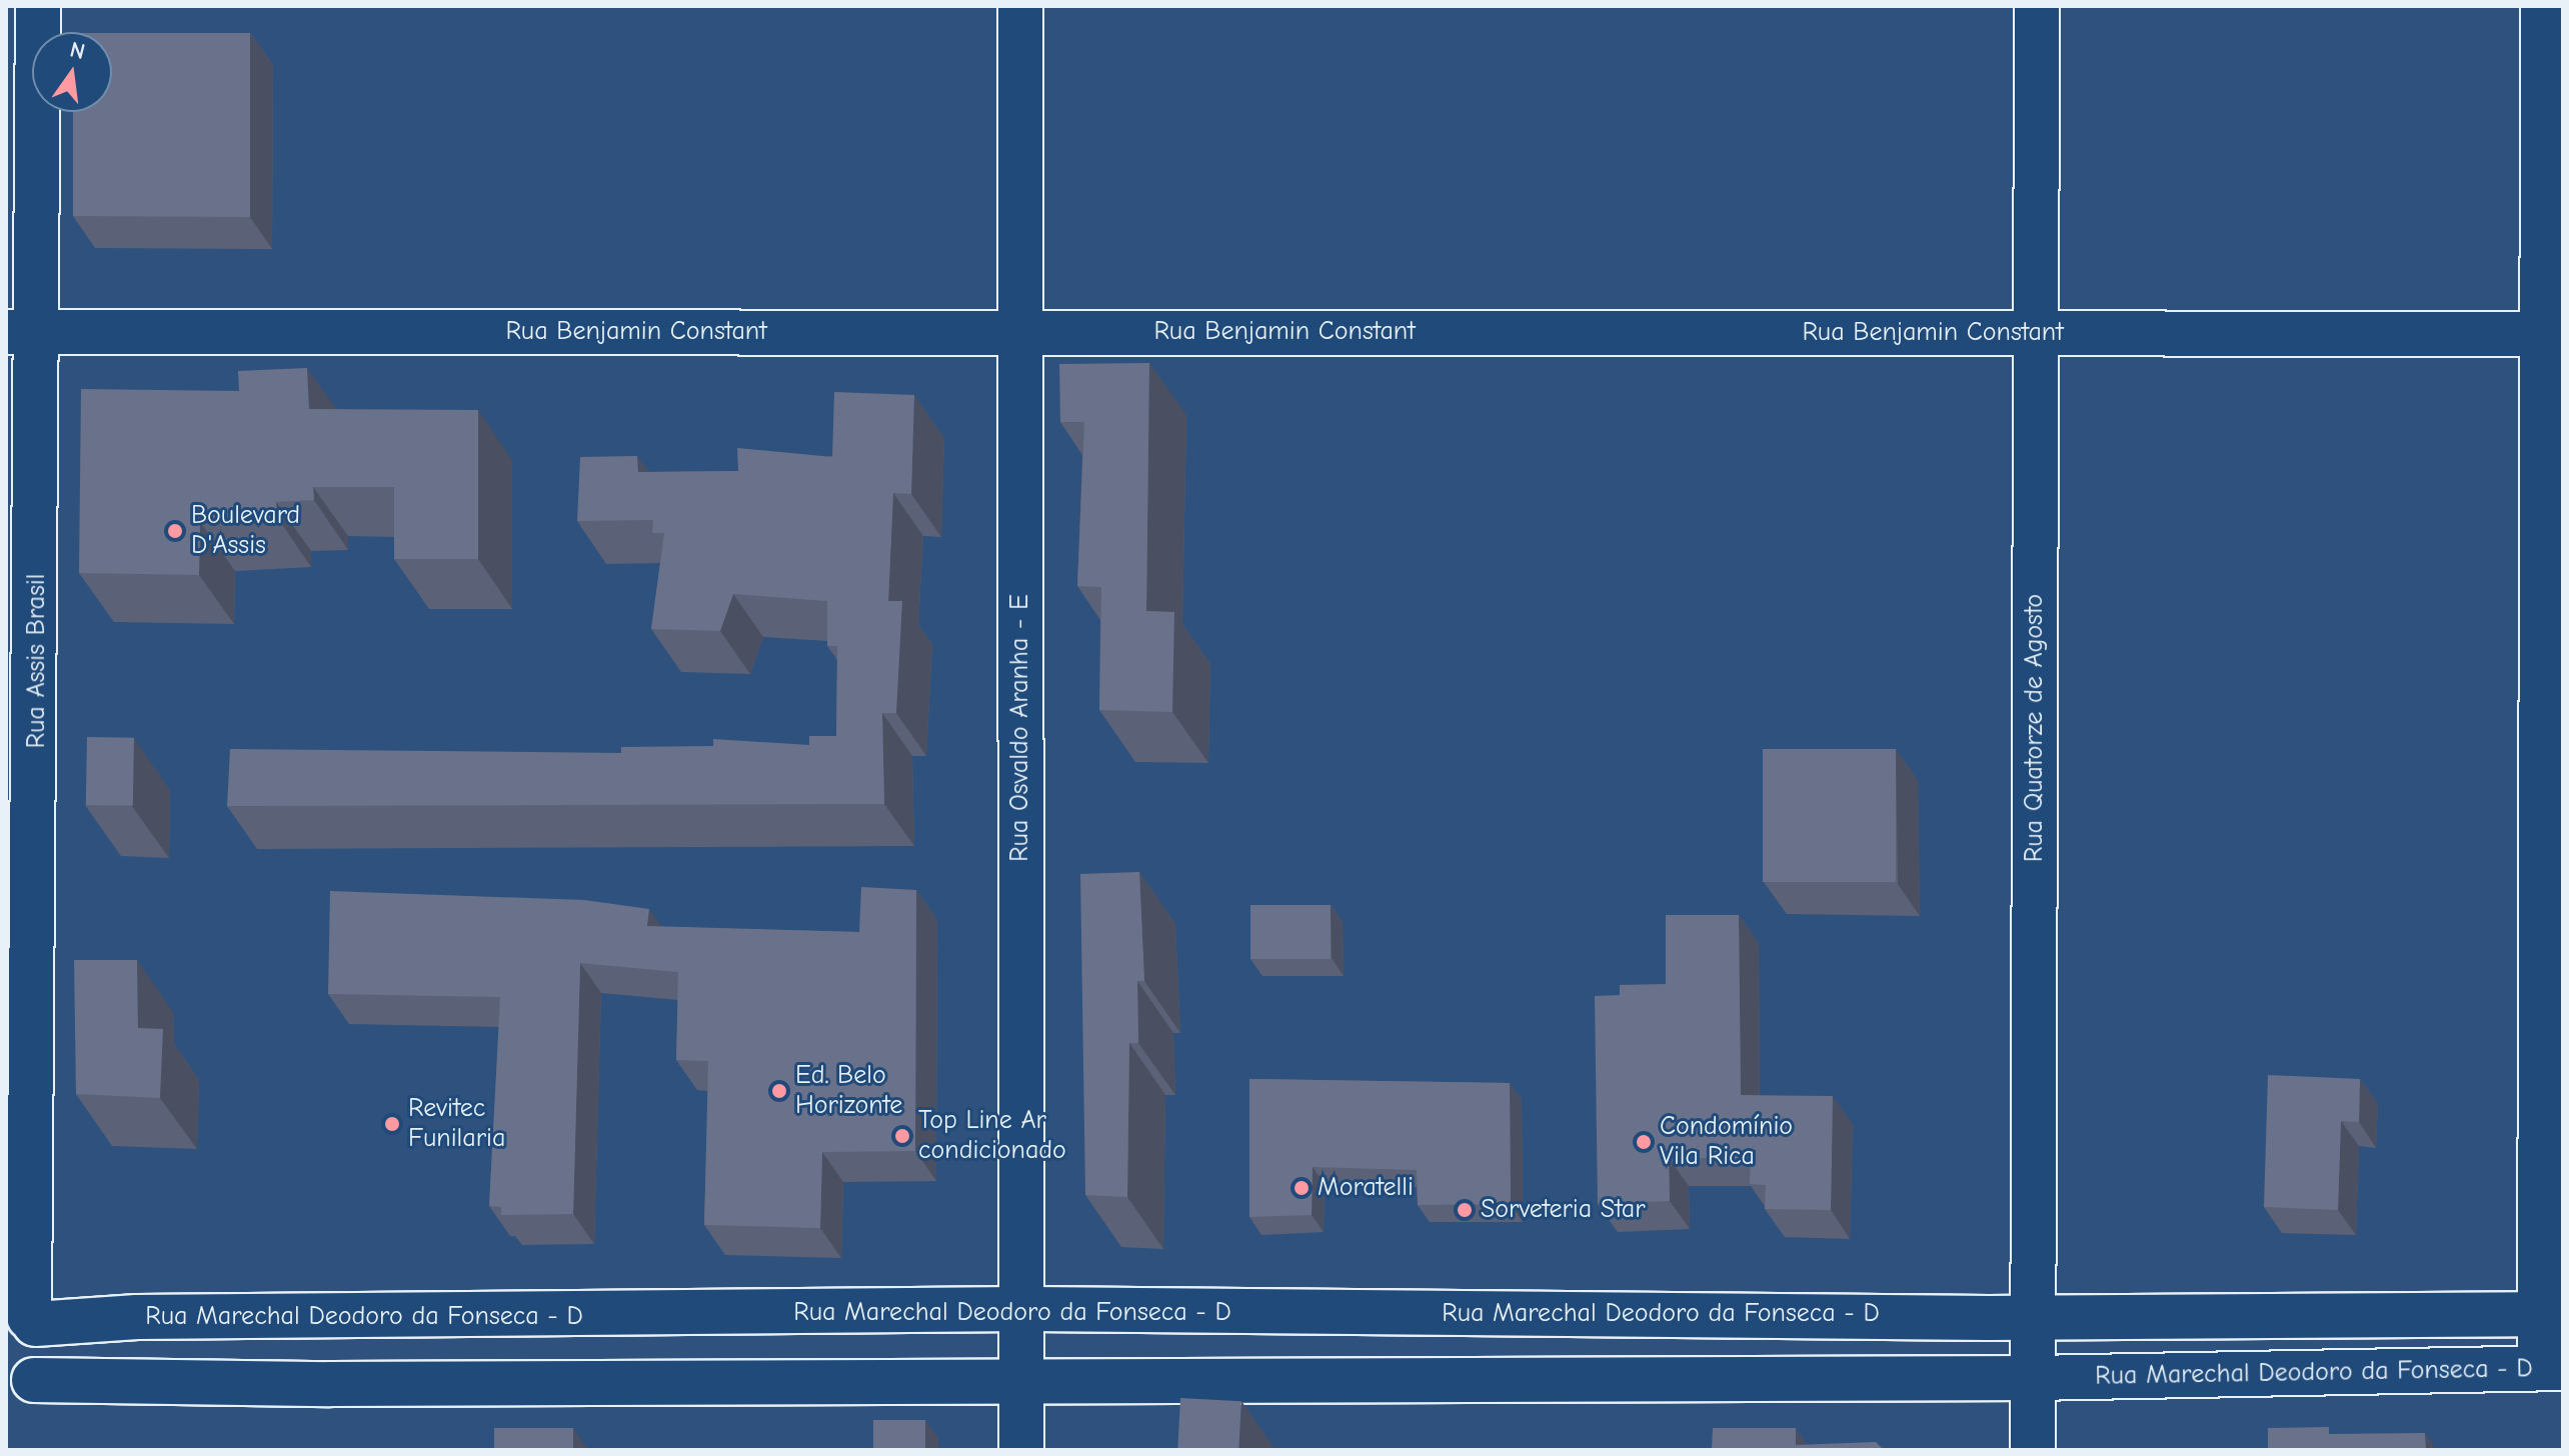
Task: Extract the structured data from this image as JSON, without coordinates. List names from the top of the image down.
{
  "streets": {
    "street": [
      "Rua Benjamin Constant",
      "Rua Assis Brasil",
      "Rua Osvaldo Aranha - E",
      "Rua Quatorze de Agosto",
      "Rua Marechal Deodoro da Fonseca - D"
    ]
  },
  "crossings": [
    ["Rua Benjamin Constant", "Rua Assis Brasil"],
    ["Rua Benjamin Constant", "Rua Osvaldo Aranha - E"],
    ["Rua Benjamin Constant", "Rua Quatorze de Agosto"],
    ["Rua Assis Brasil", "Rua Marechal Deodoro da Fonseca - D"],
    ["Rua Osvaldo Aranha - E", "Rua Marechal Deodoro da Fonseca - D"],
    ["Rua Quatorze de Agosto", "Rua Marechal Deodoro da Fonseca - D"]
  ],
  "places": [
    "Boulevard D'Assis",
    "Ed. Belo Horizonte",
    "Revitec Funilaria",
    "Top Line Ar condicionado",
    "Condomínio Vila Rica",
    "Moratelli",
    "Sorveteria Star"
  ],
  "north": "top"
}
